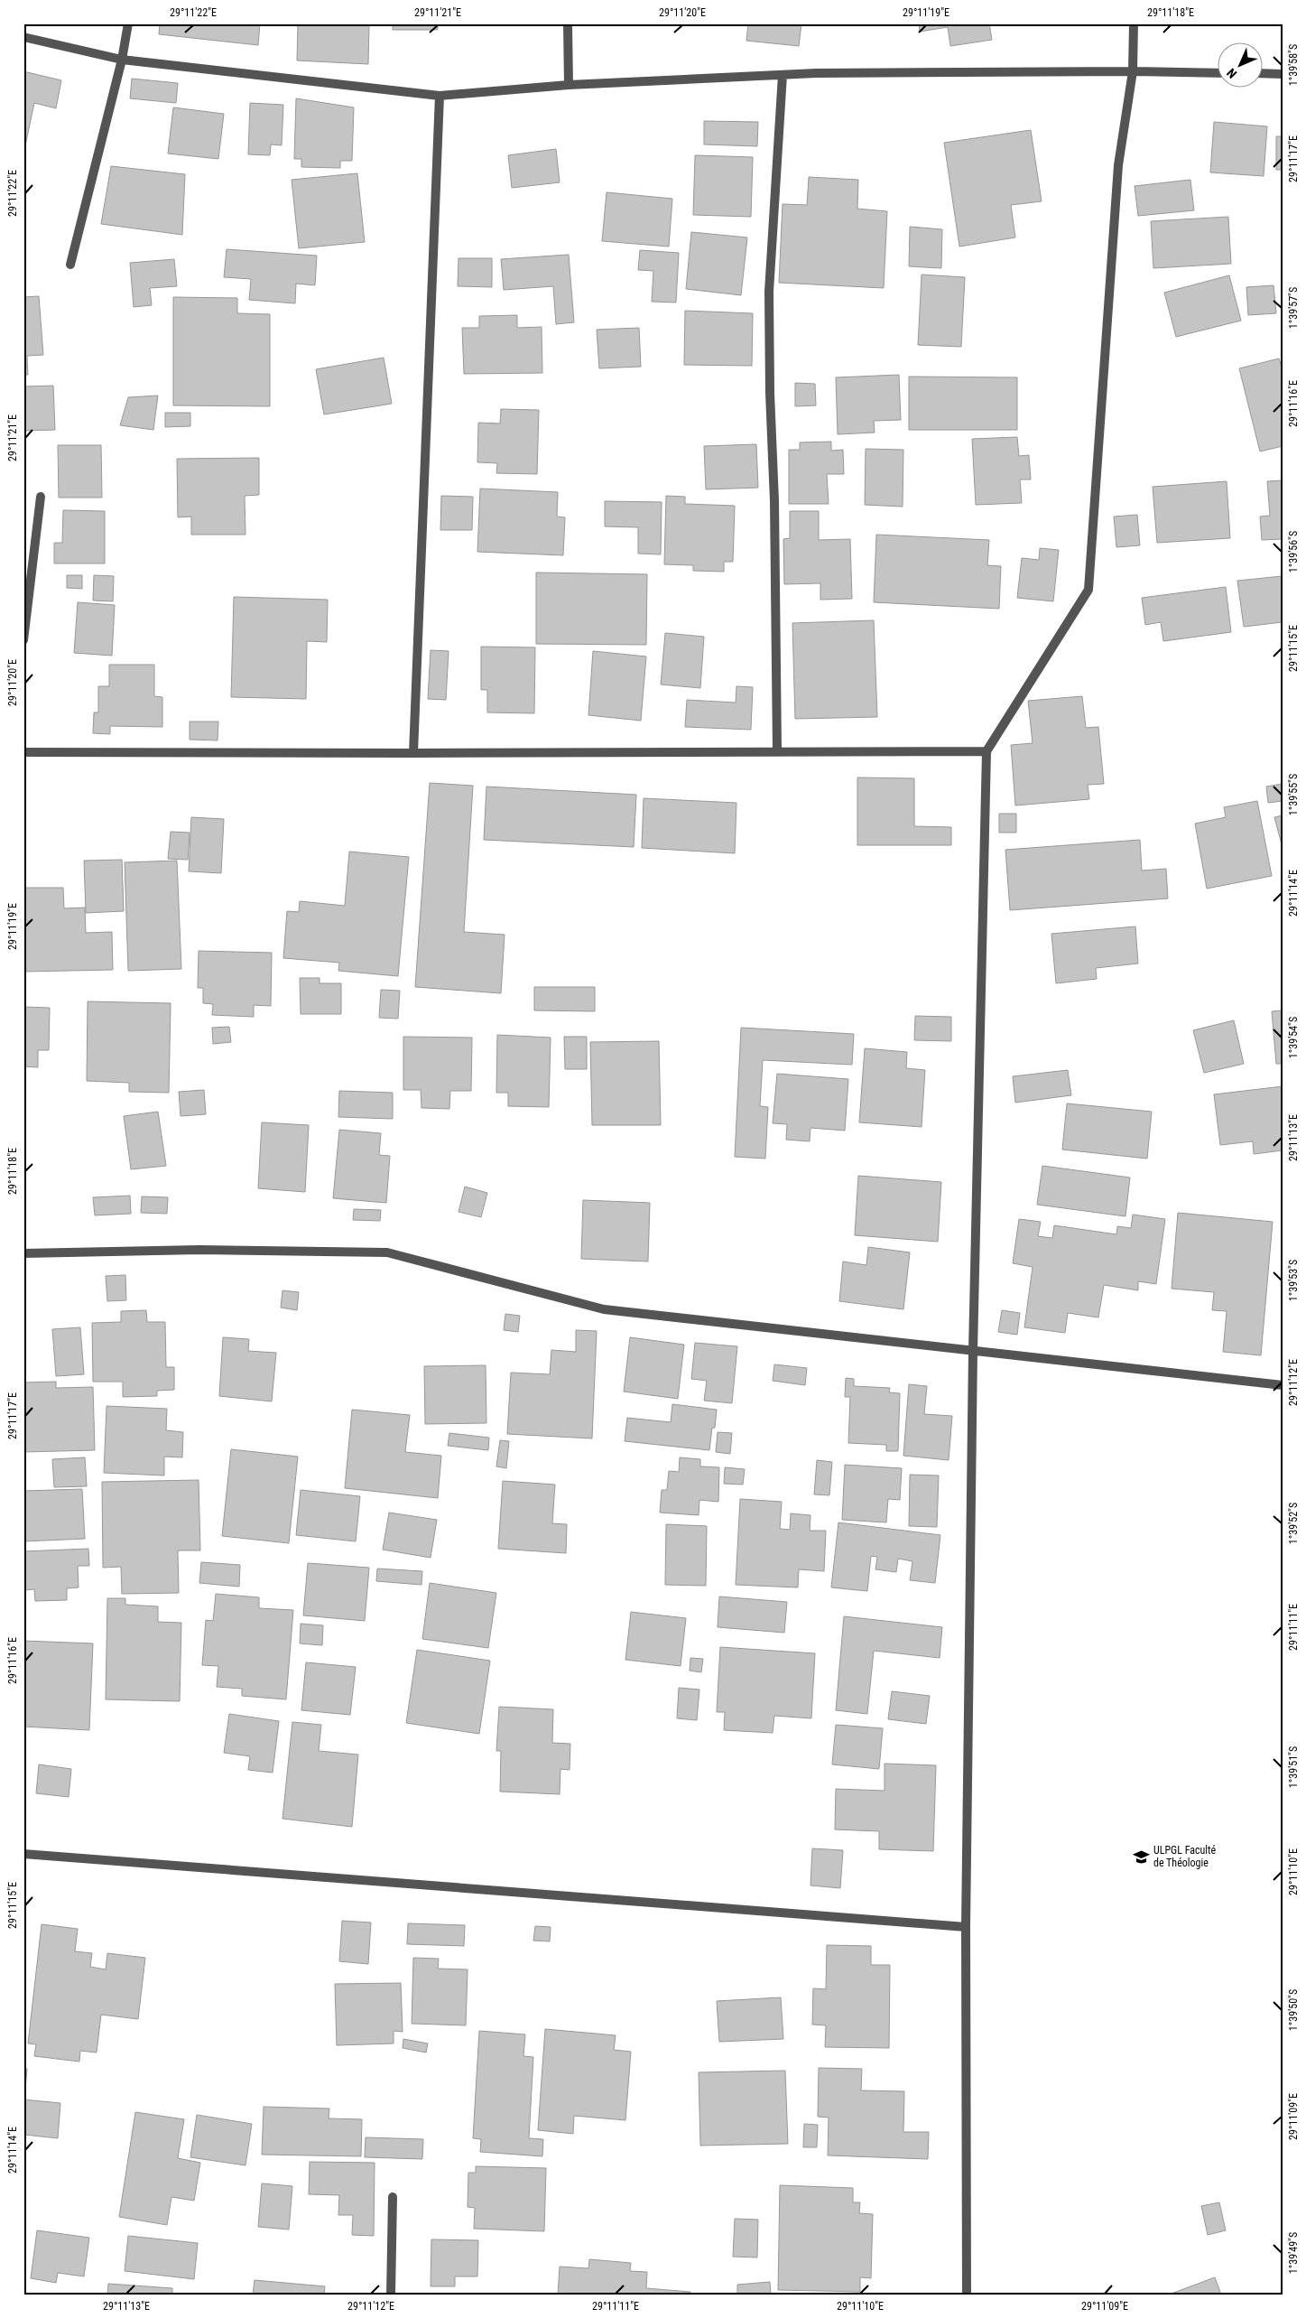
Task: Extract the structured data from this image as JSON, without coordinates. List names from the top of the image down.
{
  "places": {
    "school or university": ["ULPGL Faculté de Théologie"]
  },
  "north": "bottom left",
  "coordinates": [
    "29°11'22\"E",
    "29°11'21\"E",
    "29°11'20\"E",
    "29°11'19\"E",
    "29°11'18\"E",
    "1°39'58\"S",
    "29°11'17\"E",
    "1°39'57\"S",
    "29°11'16\"E",
    "1°39'56\"S",
    "29°11'15\"E",
    "1°39'55\"S",
    "29°11'14\"E",
    "1°39'54\"S",
    "29°11'13\"E",
    "1°39'53\"S",
    "29°11'12\"E",
    "1°39'52\"S",
    "29°11'11\"E",
    "1°39'51\"S",
    "29°11'10\"E",
    "1°39'50\"S",
    "29°11'09\"E",
    "1°39'49\"S"
  ]
}
